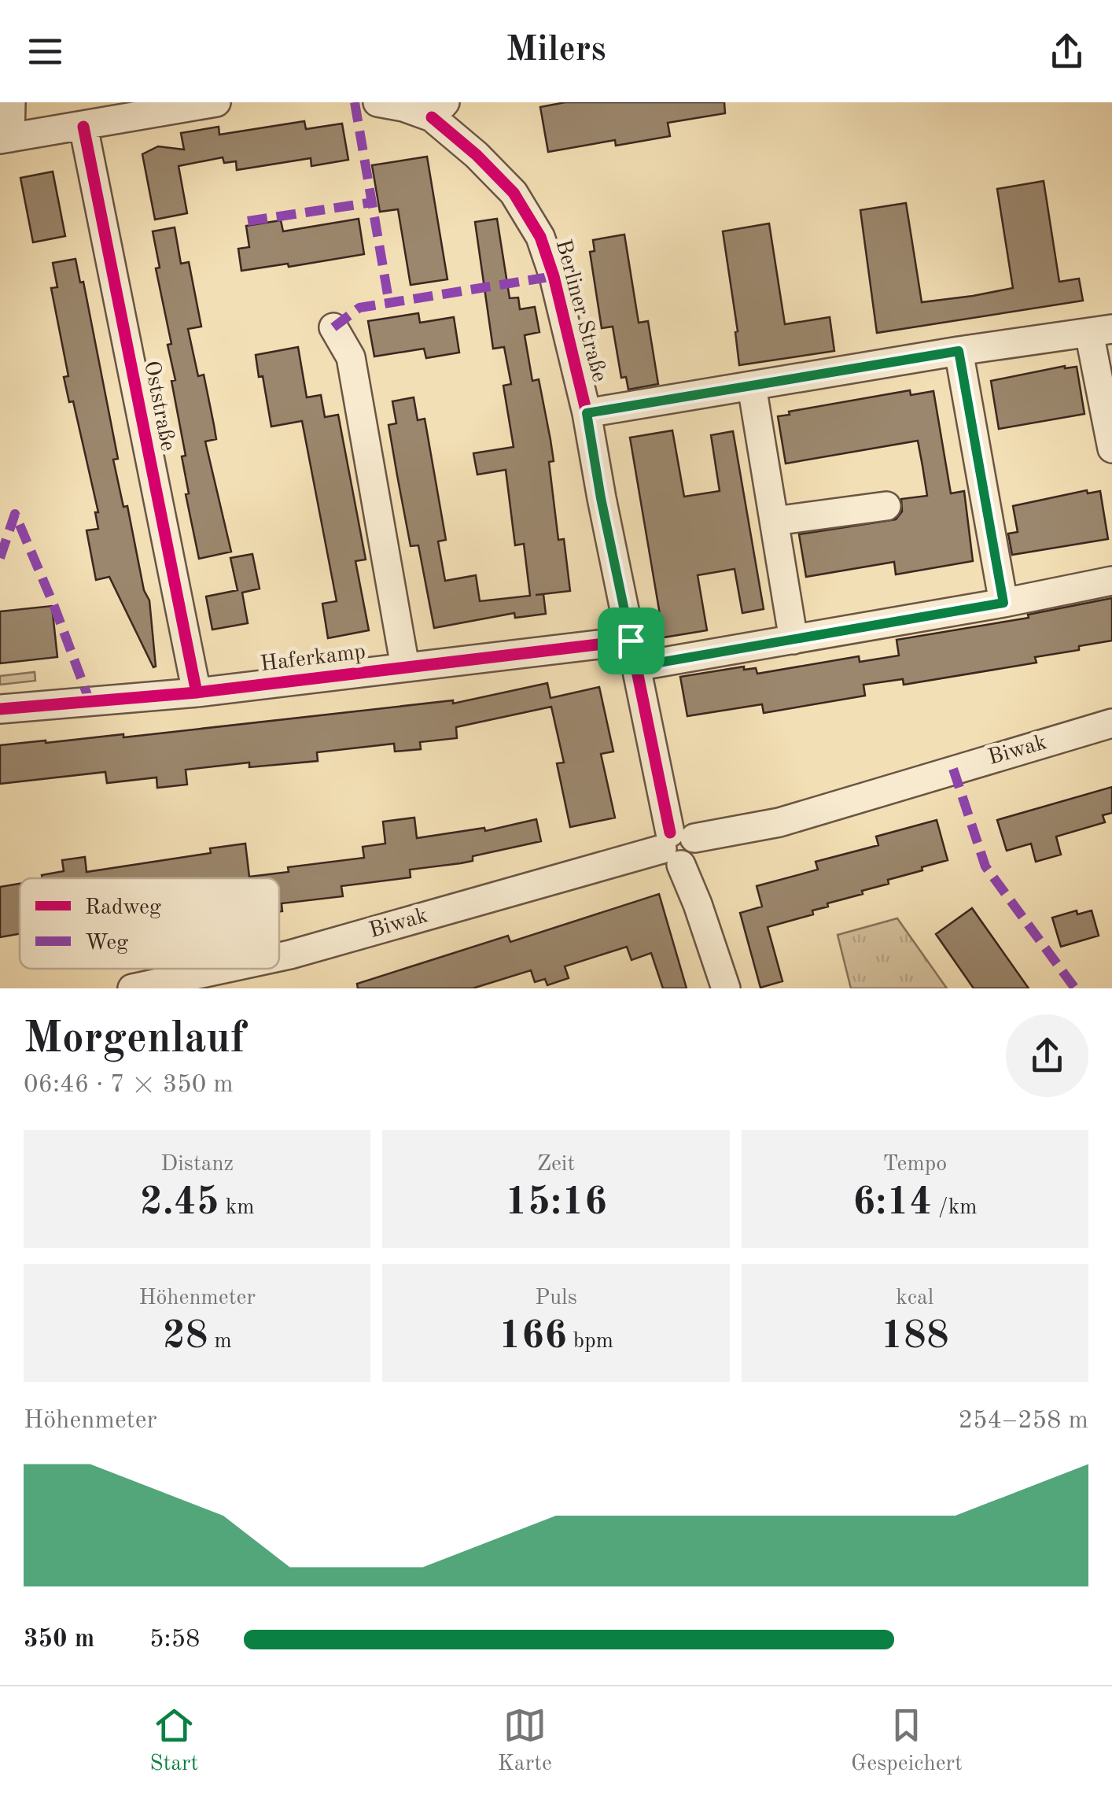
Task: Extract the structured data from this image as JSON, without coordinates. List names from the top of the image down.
{
  "streets": {
    "street": [
      "Berliner Straße",
      "Oststraße",
      "Haferkamp",
      "Biwak"
    ]
  },
  "crossings": [
    ["Berliner Straße", "Haferkamp"],
    ["Berliner Straße", "Biwak"],
    ["Oststraße", "Haferkamp"]
  ],
  "legend": ["Radweg", "Weg"],
  "page": {
    "header": "Milers",
    "heading": ["Morgenlauf", "06:46 · 7 × 350 m"],
    "stats": [
      ["Distanz", "2.45 km"],
      ["Zeit", "15:16"],
      ["Tempo", "6:14 /km"],
      ["Höhenmeter", "28 m"],
      ["Puls", "166 bpm"],
      ["kcal", "188"]
    ],
    "chart": ["Höhenmeter", "254–258 m"],
    "list": [
      {
        "name": "350 m",
        "note": "5:58"
      }
    ],
    "tabs": ["Start", "Karte", "Gespeichert"]
  }
}
